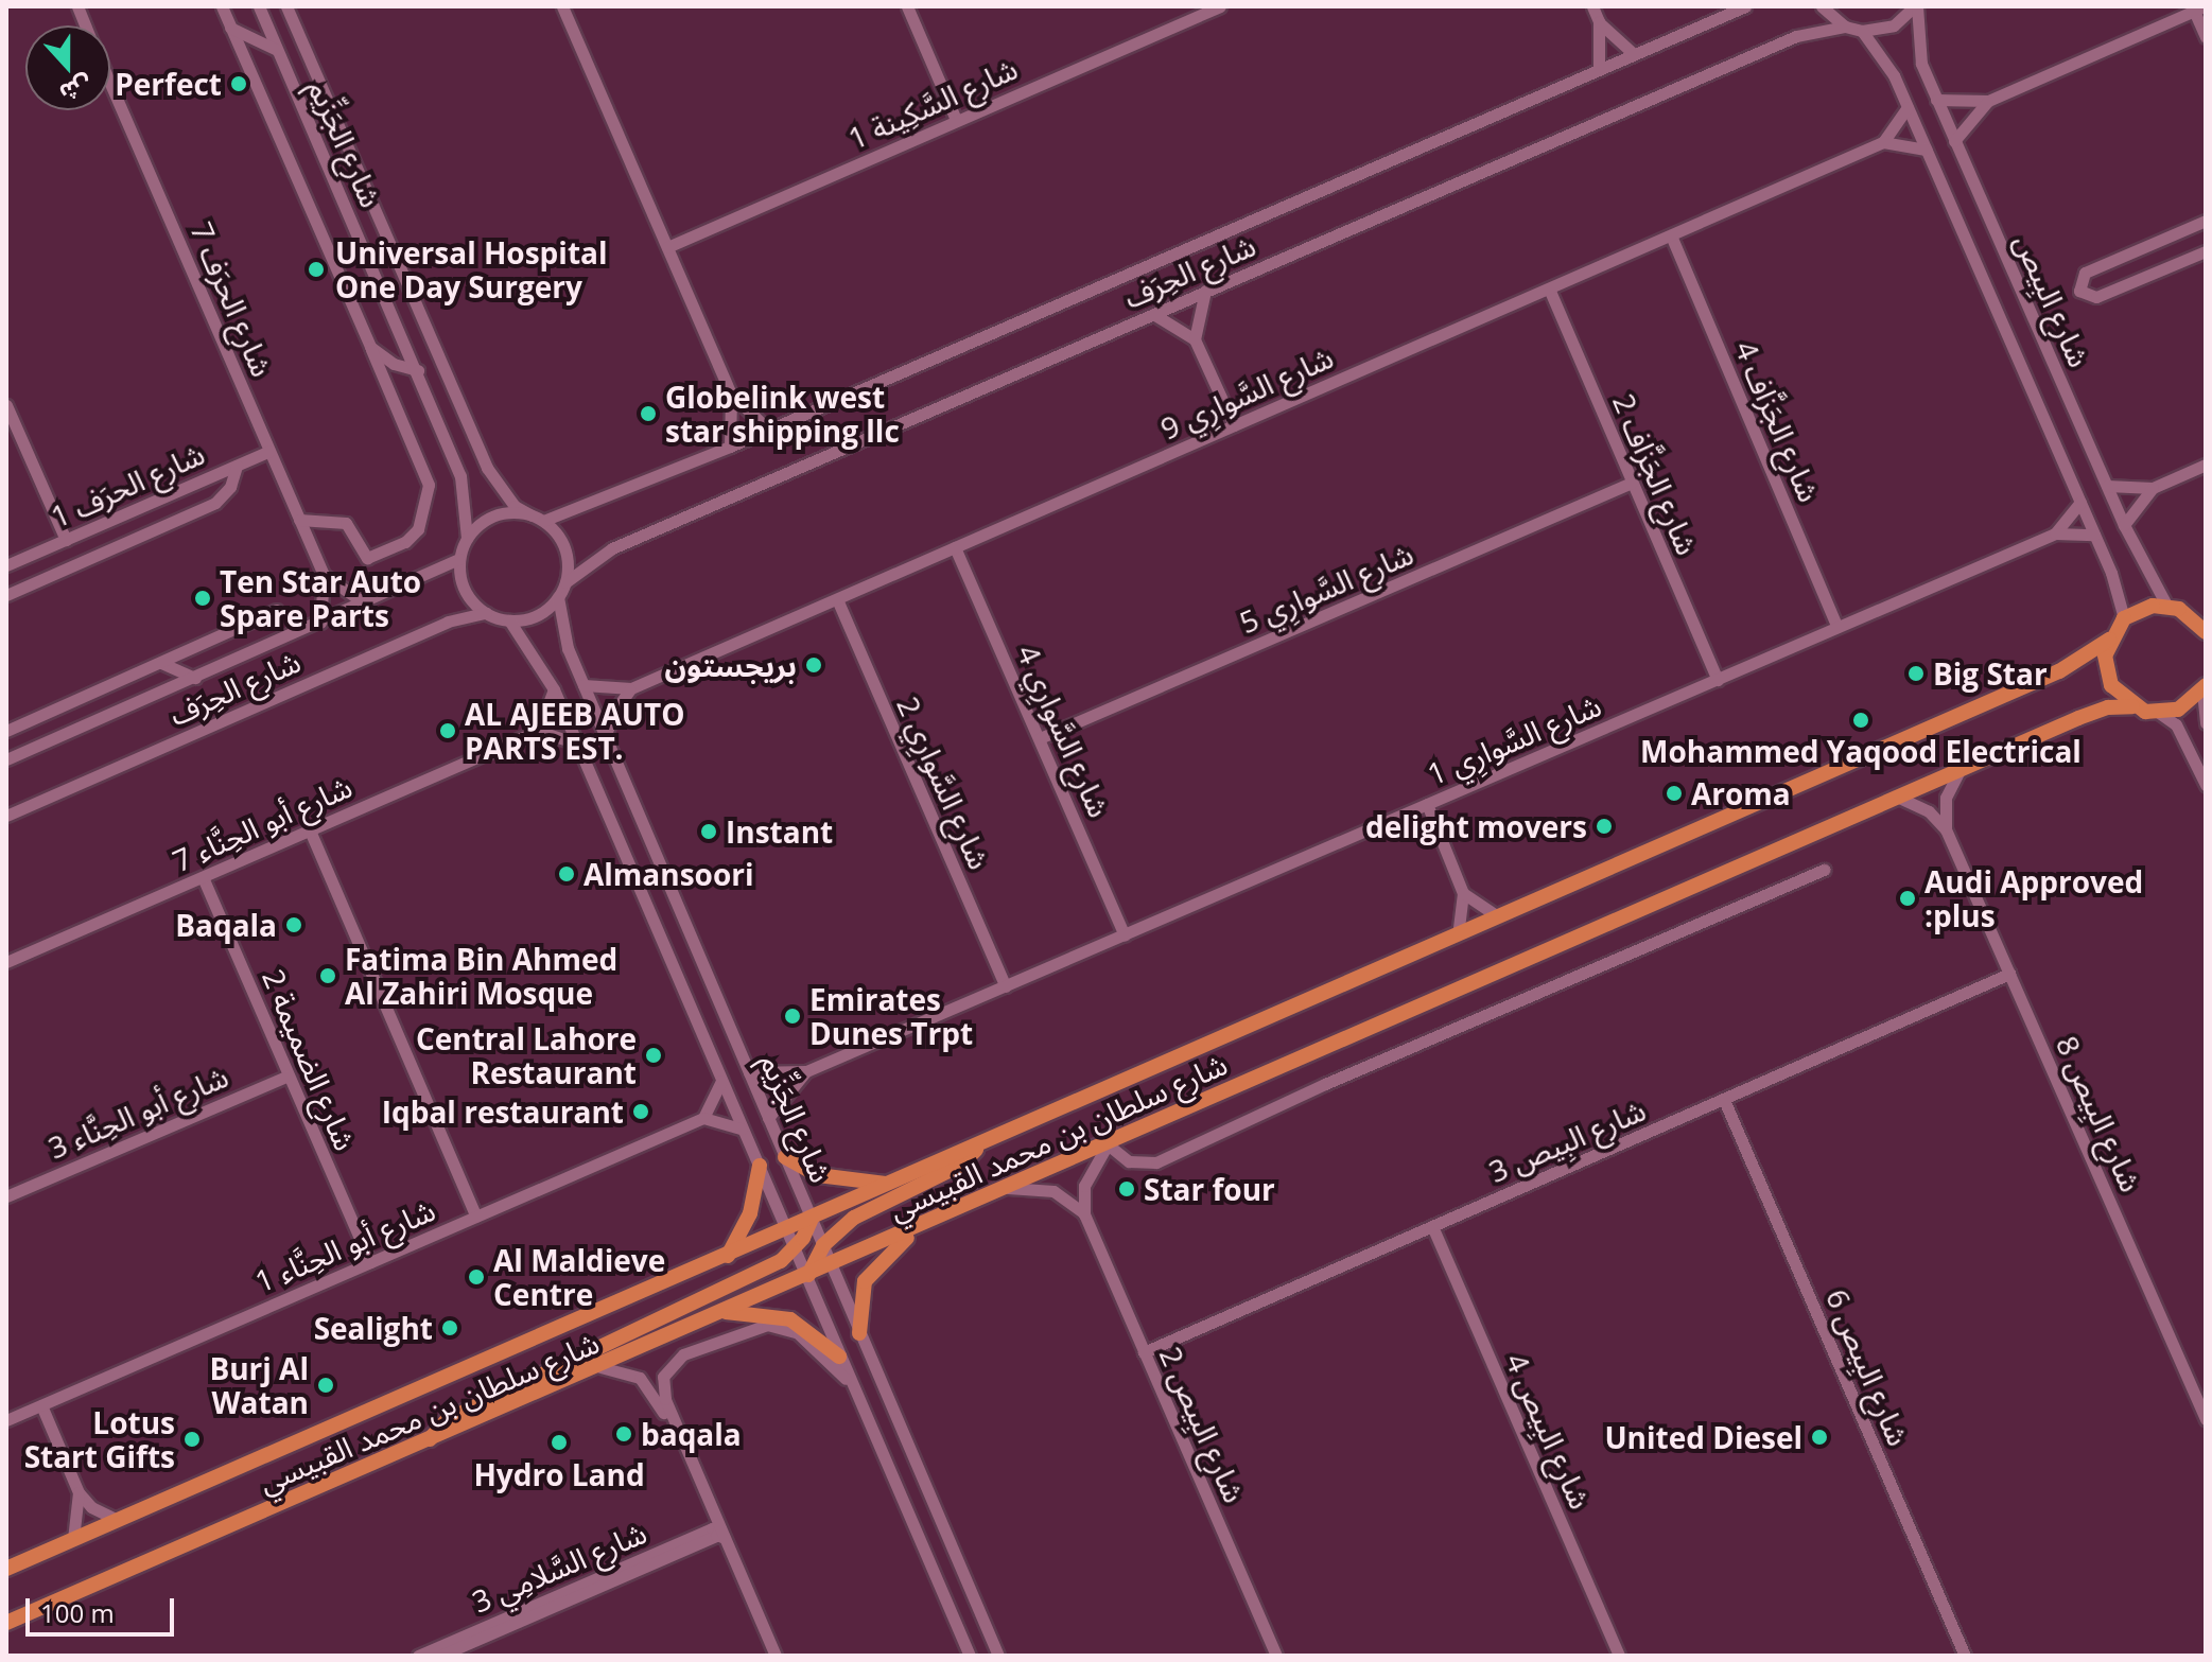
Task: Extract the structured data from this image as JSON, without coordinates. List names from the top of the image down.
{
  "streets": {
    "main road": ["شارع سلطان بن محمد القبيسي"],
    "street": [
      "شارع السَّكِينة 1",
      "شارع الجَزِّيم",
      "شارع الحِرَف",
      "شارع الحرَف 7",
      "شارع البِيص",
      "شارع السَّوارِي 9",
      "شارع الجَزَّاف 4",
      "شارع الجَزَّاف 2",
      "شارع الحرَف 1",
      "شارع السَّوارِي 5",
      "شارع السَّوارِي 4",
      "شارع السَّوارِي 1",
      "شارع السَّوارِي 2",
      "شارع أبو الحِنَّاء 7",
      "شارع الضميمة 2",
      "شارع أبو الحِنَّاء 3",
      "شارع البِيص 8",
      "شارع البِيص 3",
      "شارع أبو الحِنَّاء 1",
      "شارع البِيص 6",
      "شارع البِيص 2",
      "شارع البِيص 4",
      "شارع السَّلامِي 3"
    ]
  },
  "crossings": [
    ["شارع الجَزِّيم", "شارع الحِرَف"],
    ["شارع الجَزِّيم", "شارع السَّوارِي 9"],
    ["شارع الجَزِّيم", "شارع السَّوارِي 1"],
    ["شارع الجَزِّيم", "شارع سلطان بن محمد القبيسي"],
    ["شارع الحِرَف", "شارع الحرَف 7"],
    ["شارع الحرَف 7", "شارع الحرَف 1"],
    ["شارع البِيص", "شارع السَّوارِي 1"],
    ["شارع السَّوارِي 9", "شارع الجَزَّاف 4"],
    ["شارع السَّوارِي 9", "شارع الجَزَّاف 2"],
    ["شارع السَّوارِي 9", "شارع السَّوارِي 4"],
    ["شارع السَّوارِي 9", "شارع السَّوارِي 2"],
    ["شارع الجَزَّاف 4", "شارع السَّوارِي 1"],
    ["شارع الجَزَّاف 2", "شارع السَّوارِي 5"],
    ["شارع الجَزَّاف 2", "شارع السَّوارِي 1"],
    ["شارع السَّوارِي 5", "شارع السَّوارِي 4"],
    ["شارع السَّوارِي 4", "شارع السَّوارِي 1"],
    ["شارع السَّوارِي 1", "شارع السَّوارِي 2"],
    ["شارع أبو الحِنَّاء 7", "شارع الضميمة 2"],
    ["شارع الضميمة 2", "شارع أبو الحِنَّاء 3"],
    ["شارع الضميمة 2", "شارع أبو الحِنَّاء 1"],
    ["شارع البِيص 8", "شارع سلطان بن محمد القبيسي"],
    ["شارع البِيص 8", "شارع البِيص 3"],
    ["شارع البِيص 3", "شارع البِيص 6"],
    ["شارع البِيص 3", "شارع البِيص 2"],
    ["شارع البِيص 3", "شارع البِيص 4"]
  ],
  "places": [
    "Perfect",
    "Universal Hospital One Day Surgery",
    "Globelink west star shipping llc",
    "Ten Star Auto Spare Parts",
    "بريجستون",
    "Big Star",
    "Mohammed Yaqood Electrical",
    "AL AJEEB AUTO PARTS EST.",
    "Aroma",
    "delight movers",
    "Instant",
    "Almansoori",
    "Audi Approved :plus",
    "Baqala",
    "Fatima Bin Ahmed Al Zahiri Mosque",
    "Emirates Dunes Trpt",
    "Central Lahore Restaurant",
    "Iqbal restaurant",
    "Star four",
    "Al Maldieve Centre",
    "Sealight",
    "Burj Al Watan",
    "baqala",
    "United Diesel",
    "Lotus Start Gifts",
    "Hydro Land"
  ],
  "scale_bar": "100 m",
  "north": "bottom"
}
